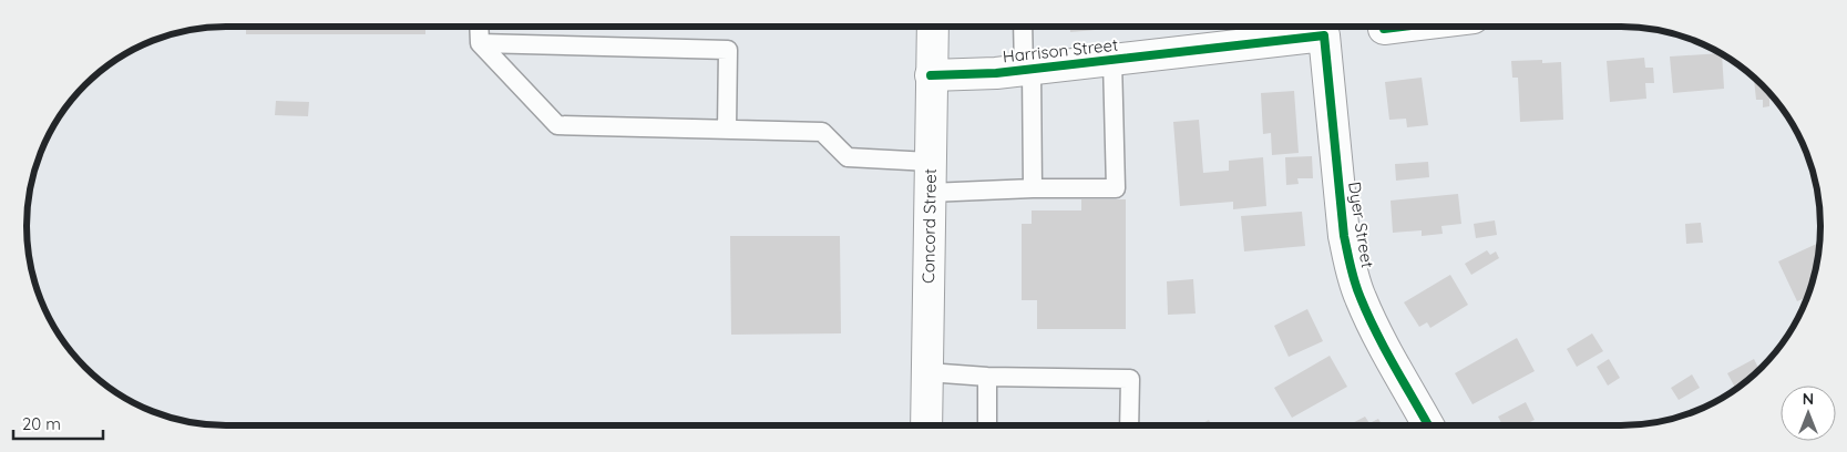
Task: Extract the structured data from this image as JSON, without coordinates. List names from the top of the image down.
{
  "streets": {
    "street": ["Harrison Street", "Dyer Street", "Concord Street"]
  },
  "crossings": [
    ["Harrison Street", "Dyer Street"],
    ["Harrison Street", "Concord Street"]
  ],
  "scale_bar": "20 m",
  "north": "top"
}
